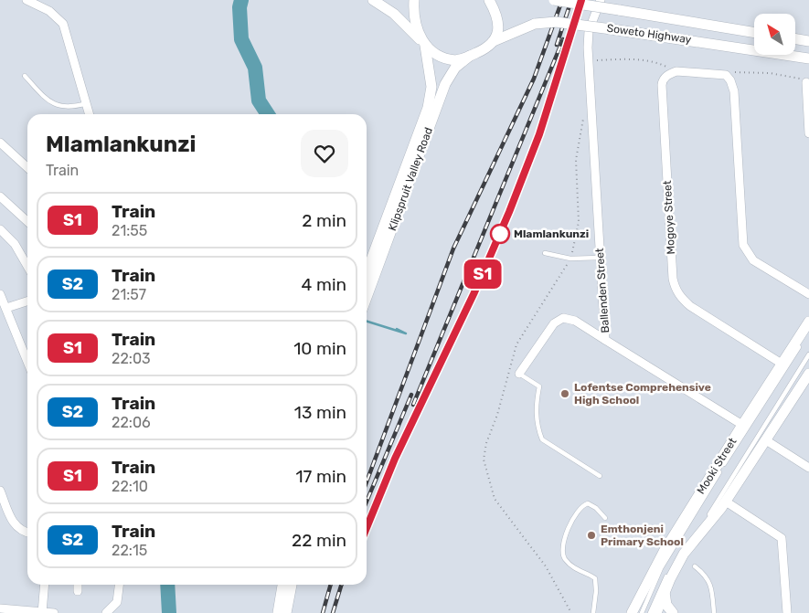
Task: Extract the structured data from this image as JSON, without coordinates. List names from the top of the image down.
{
  "streets": {
    "main road": ["Soweto Highway", "Klipspruit Valley Road", "Mooki Street"],
    "street": ["Mogoye Street", "Ballenden Street"]
  },
  "crossings": [
    ["Soweto Highway", "Klipspruit Valley Road"],
    ["Mogoye Street", "Mooki Street"],
    ["Ballenden Street", "Mooki Street"]
  ],
  "places": ["Mlamlankunzi", "Lofentse Comprehensive High School", "Emthonjeni Primary School"],
  "north": "top left",
  "page": {
    "on_map": "S1",
    "heading": ["Mlamlankunzi", "Train"],
    "list": [
      {
        "mark": "S1",
        "name": "Train",
        "note": "21:55",
        "value": "2 min"
      },
      {
        "mark": "S2",
        "name": "Train",
        "note": "21:57",
        "value": "4 min"
      },
      {
        "mark": "S1",
        "name": "Train",
        "note": "22:03",
        "value": "10 min"
      },
      {
        "mark": "S2",
        "name": "Train",
        "note": "22:06",
        "value": "13 min"
      },
      {
        "mark": "S1",
        "name": "Train",
        "note": "22:10",
        "value": "17 min"
      },
      {
        "mark": "S2",
        "name": "Train",
        "note": "22:15",
        "value": "22 min"
      }
    ]
  }
}
